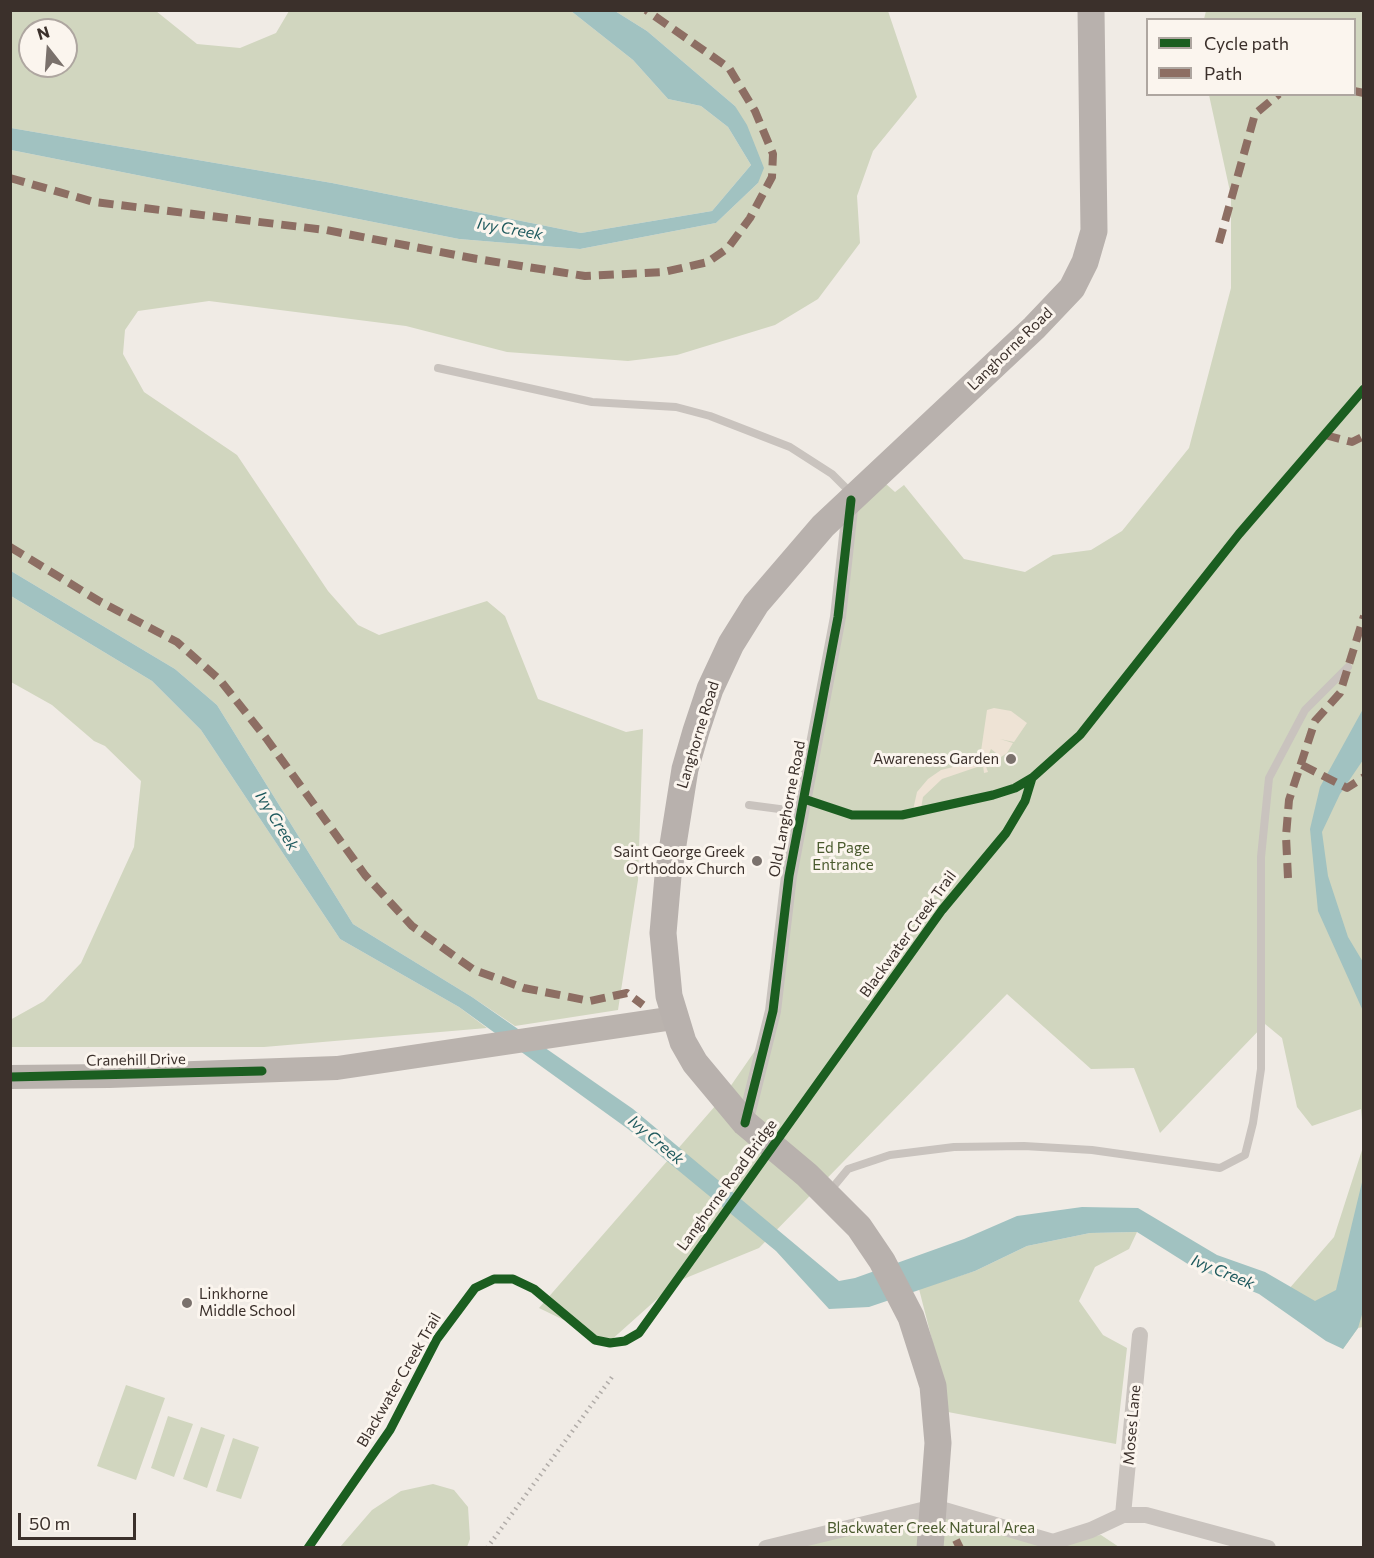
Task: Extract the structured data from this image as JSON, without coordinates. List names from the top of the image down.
{
  "streets": {
    "main road": ["Langhorne Road", "Cranehill Drive"],
    "street": ["Old Langhorne Road", "Moses Lane"],
    "cycle path": ["Blackwater Creek Trail"]
  },
  "crossings": [
    ["Langhorne Road", "Old Langhorne Road"],
    ["Langhorne Road", "Cranehill Drive"]
  ],
  "water": ["Ivy Creek"],
  "parks": ["Ed Page Entrance", "Blackwater Creek Natural Area"],
  "places": ["Awareness Garden", "Saint George Greek Orthodox Church", "Linkhorne Middle School"],
  "legend": ["Cycle path", "Path"],
  "scale_bar": "50 m",
  "north": "top"
}
